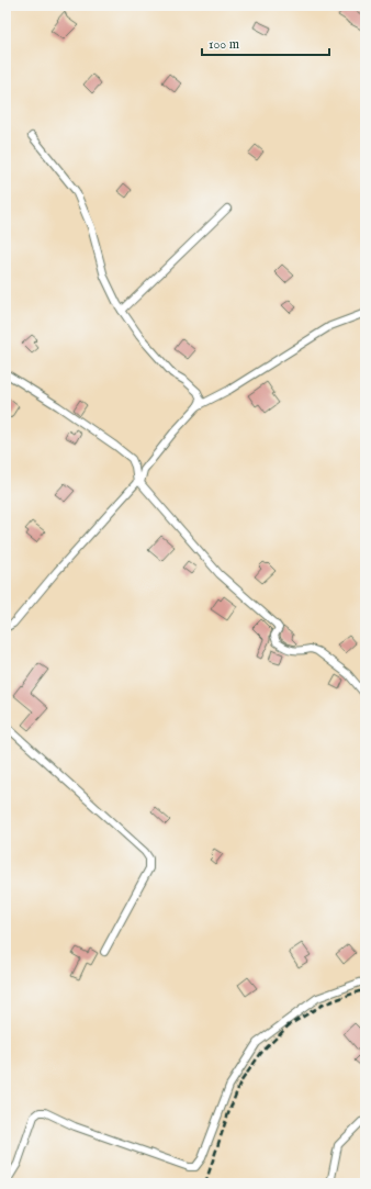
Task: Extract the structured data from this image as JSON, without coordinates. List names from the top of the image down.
{
  "scale_bar": "100 m"
}
